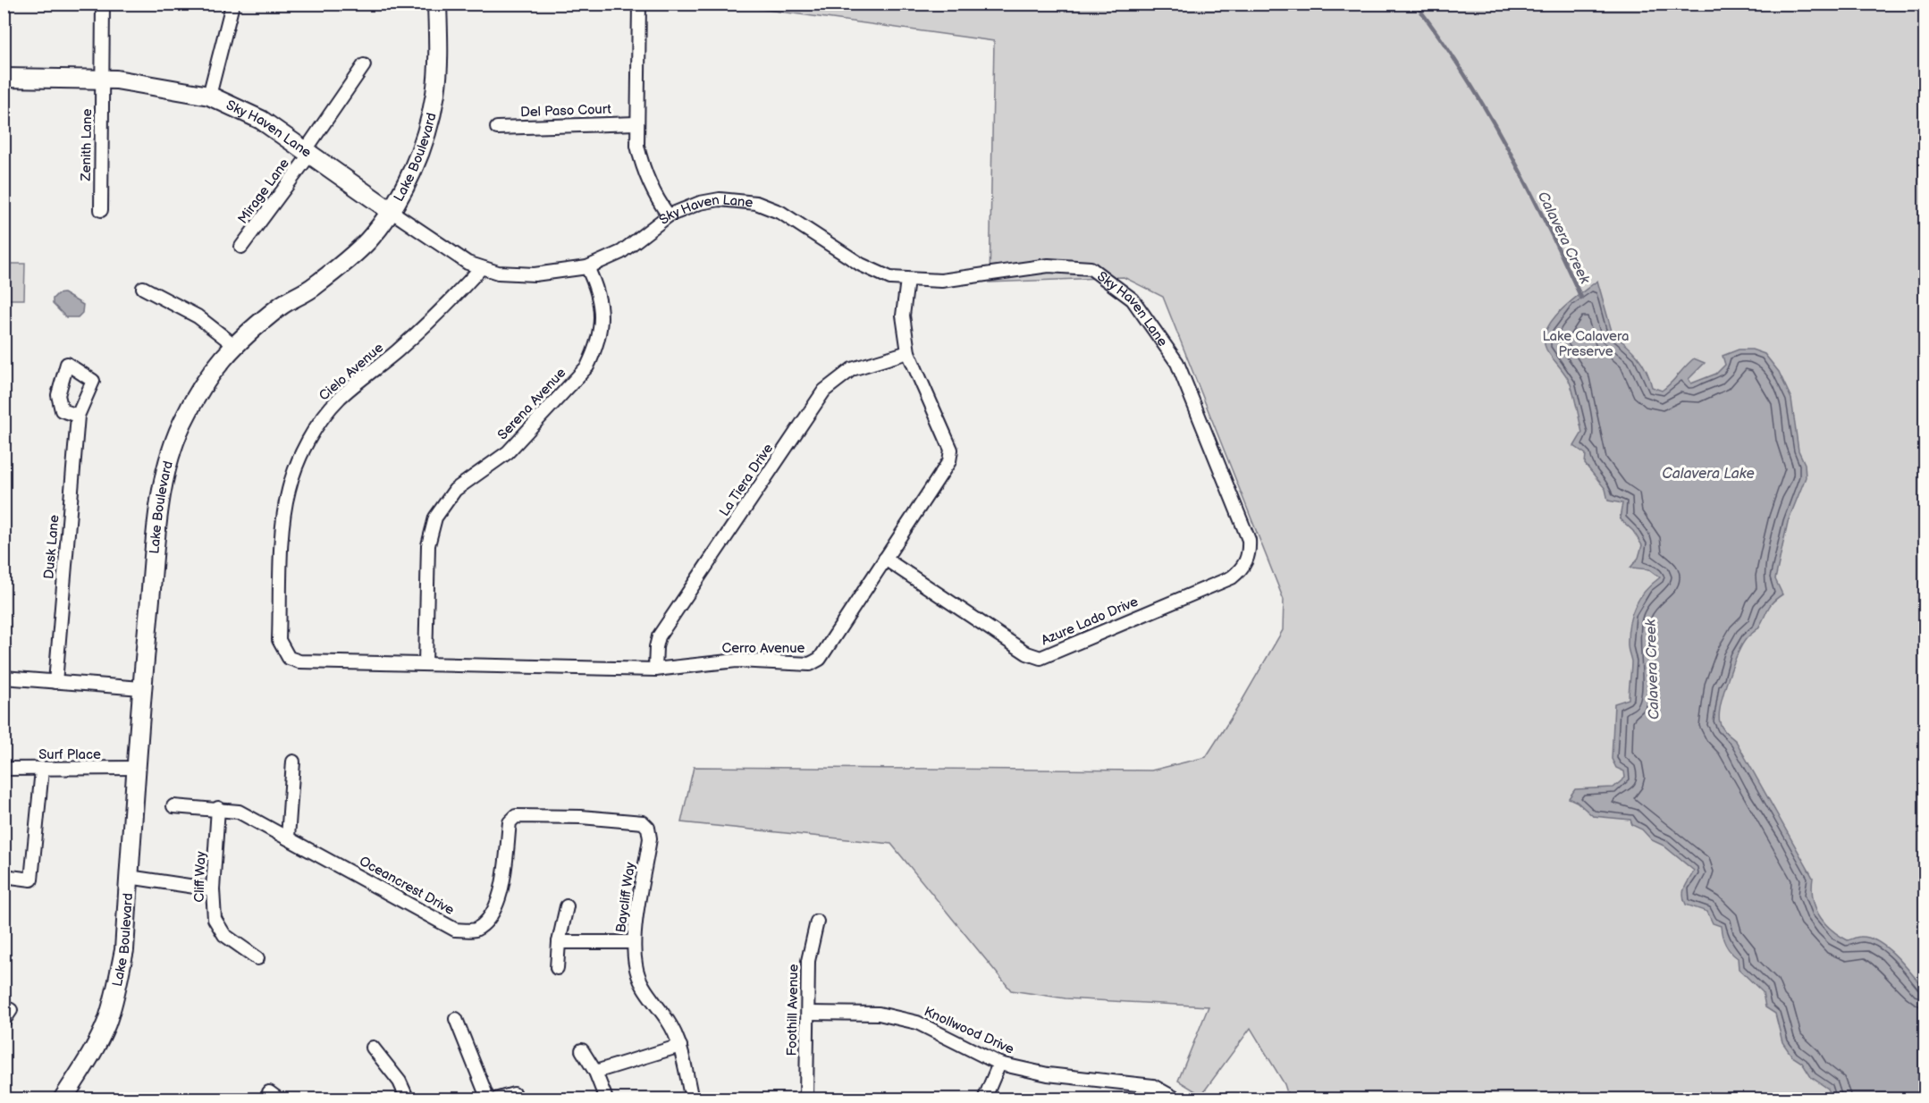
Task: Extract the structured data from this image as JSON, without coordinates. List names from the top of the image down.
{
  "streets": {
    "main road": ["Sky Haven Lane", "Lake Boulevard"],
    "street": [
      "Del Paso Court",
      "Zenith Lane",
      "Mirage Lane",
      "Cielo Avenue",
      "Serena Avenue",
      "La Tiera Drive",
      "Dusk Lane",
      "Azure Lado Drive",
      "Cerro Avenue",
      "Surf Place",
      "Cliff Way",
      "Oceancrest Drive",
      "Baycliff Way",
      "Foothill Avenue",
      "Knollwood Drive"
    ]
  },
  "crossings": [
    ["Sky Haven Lane", "Zenith Lane"],
    ["Sky Haven Lane", "Lake Boulevard"],
    ["Sky Haven Lane", "Mirage Lane"],
    ["Sky Haven Lane", "Cielo Avenue"],
    ["Sky Haven Lane", "Serena Avenue"],
    ["Sky Haven Lane", "Azure Lado Drive"],
    ["Sky Haven Lane", "Cerro Avenue"],
    ["Lake Boulevard", "Surf Place"],
    ["Cielo Avenue", "Cerro Avenue"],
    ["Serena Avenue", "Cerro Avenue"],
    ["La Tiera Drive", "Cerro Avenue"],
    ["Azure Lado Drive", "Cerro Avenue"],
    ["Cliff Way", "Oceancrest Drive"],
    ["Oceancrest Drive", "Baycliff Way"],
    ["Foothill Avenue", "Knollwood Drive"]
  ],
  "water": ["Calavera Creek", "Calavera Lake"],
  "parks": ["Lake Calavera Preserve"]
}
